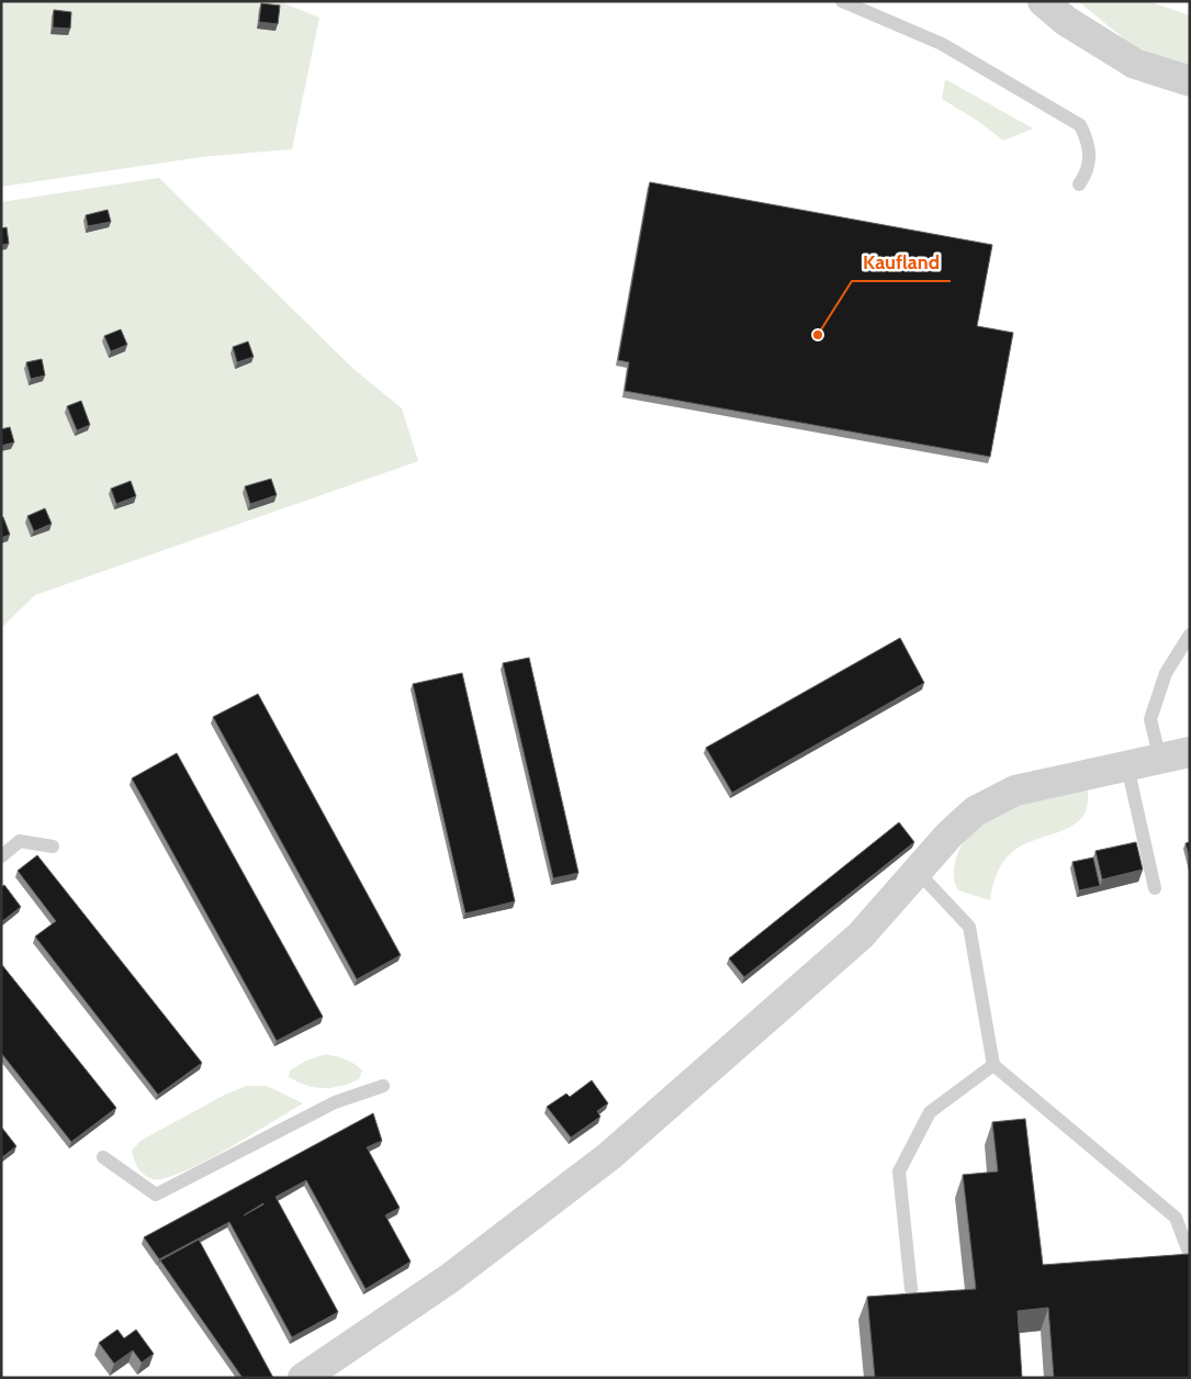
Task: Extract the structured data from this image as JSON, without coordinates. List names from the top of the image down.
{
  "places": ["Kaufland"]
}
